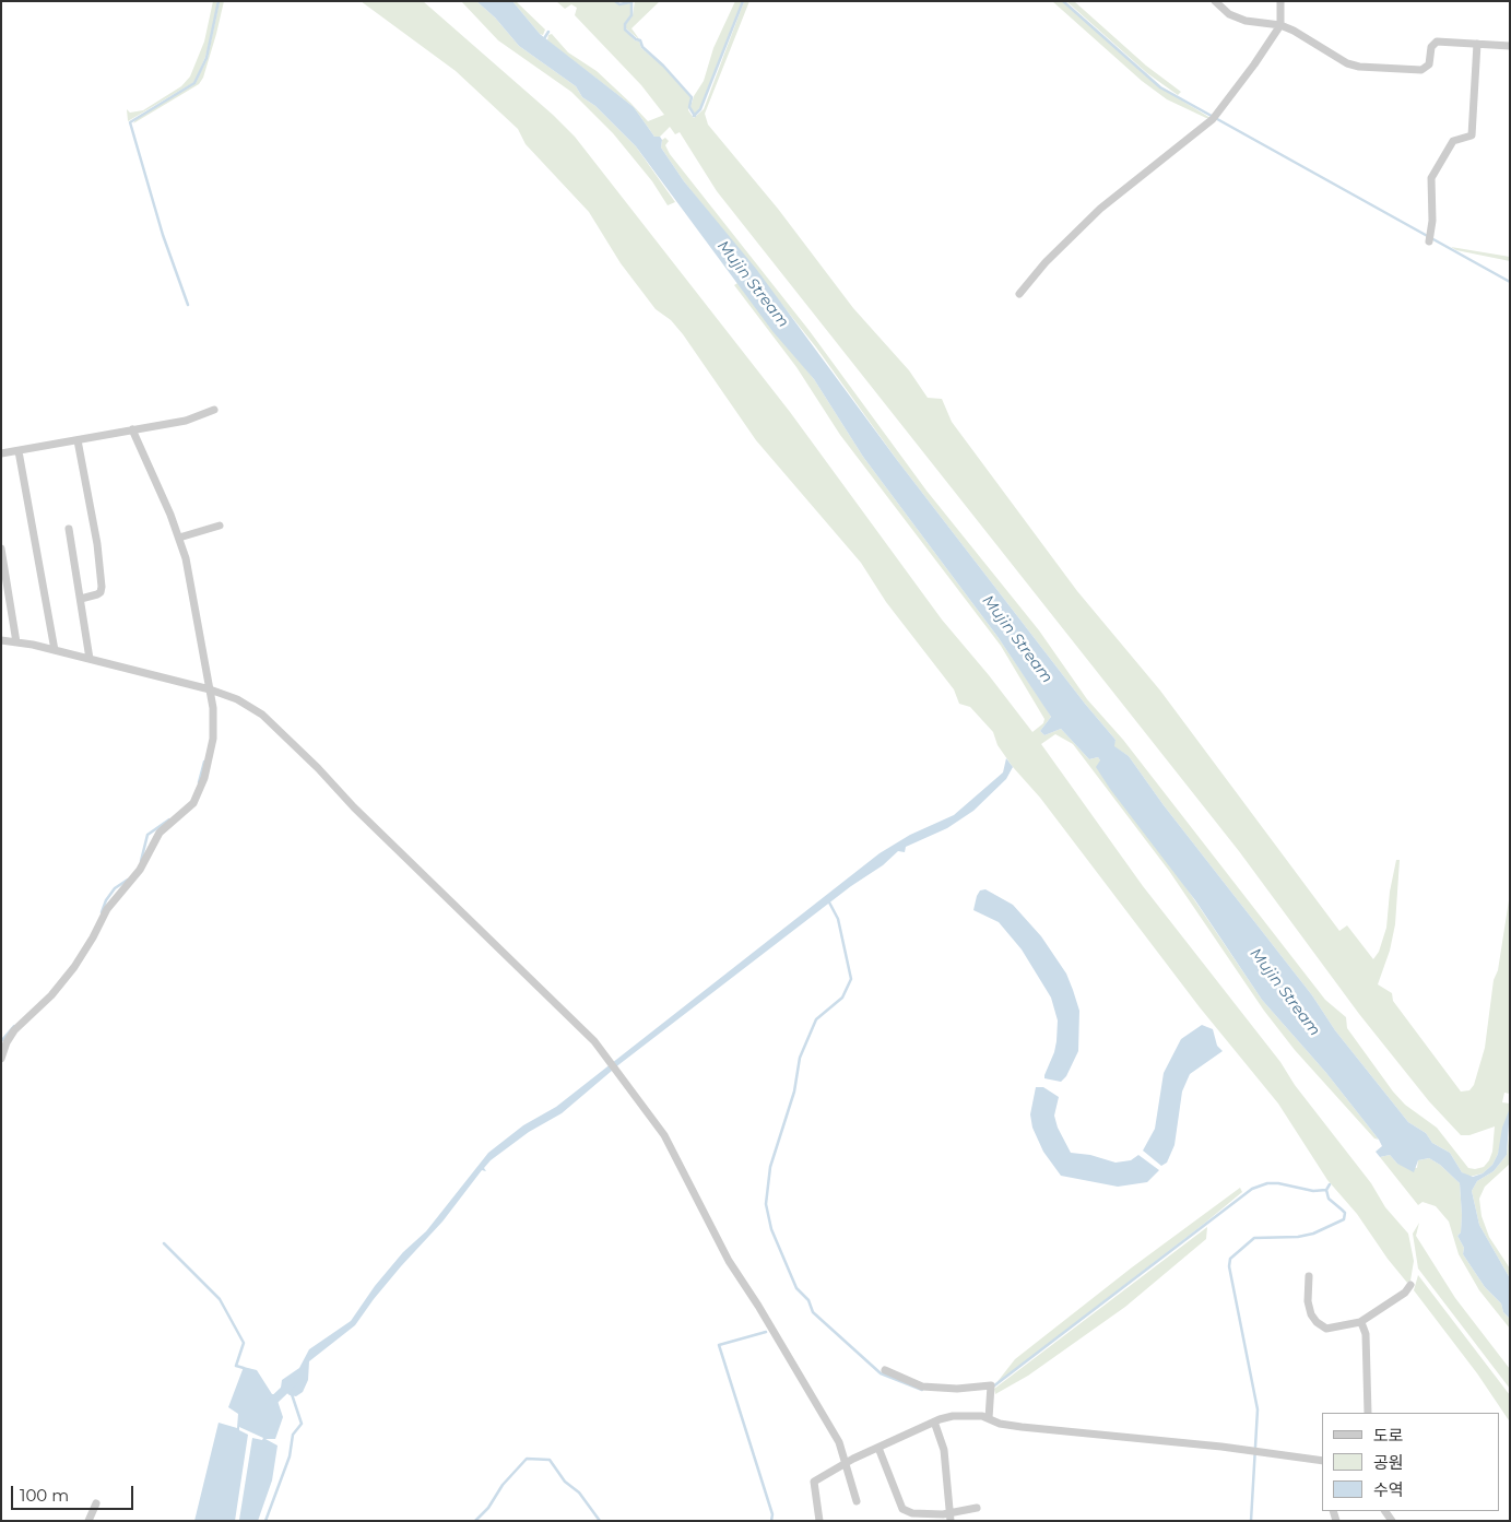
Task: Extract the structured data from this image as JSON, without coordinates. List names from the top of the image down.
{
  "water": ["Mujin Stream"],
  "legend": ["도로", "공원", "수역"],
  "scale_bar": "100 m"
}
